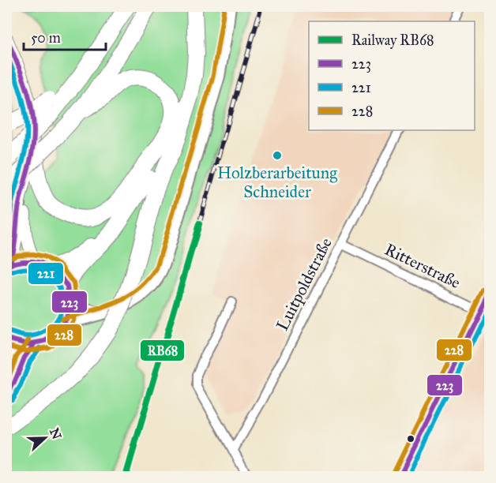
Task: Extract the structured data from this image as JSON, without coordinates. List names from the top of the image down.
{
  "streets": {
    "street": ["Ritterstraße", "Luitpoldstraße"]
  },
  "crossings": [
    ["Ritterstraße", "Luitpoldstraße"]
  ],
  "places": ["Holzberarbeitung Schneider"],
  "lines": [
    "transit line 228",
    "transit line 223",
    "transit line 221",
    "rail line RB68"
  ],
  "legend": [
    "Railway RB68",
    "223",
    "221",
    "228"
  ],
  "scale_bar": "50 m",
  "north": "right"
}
